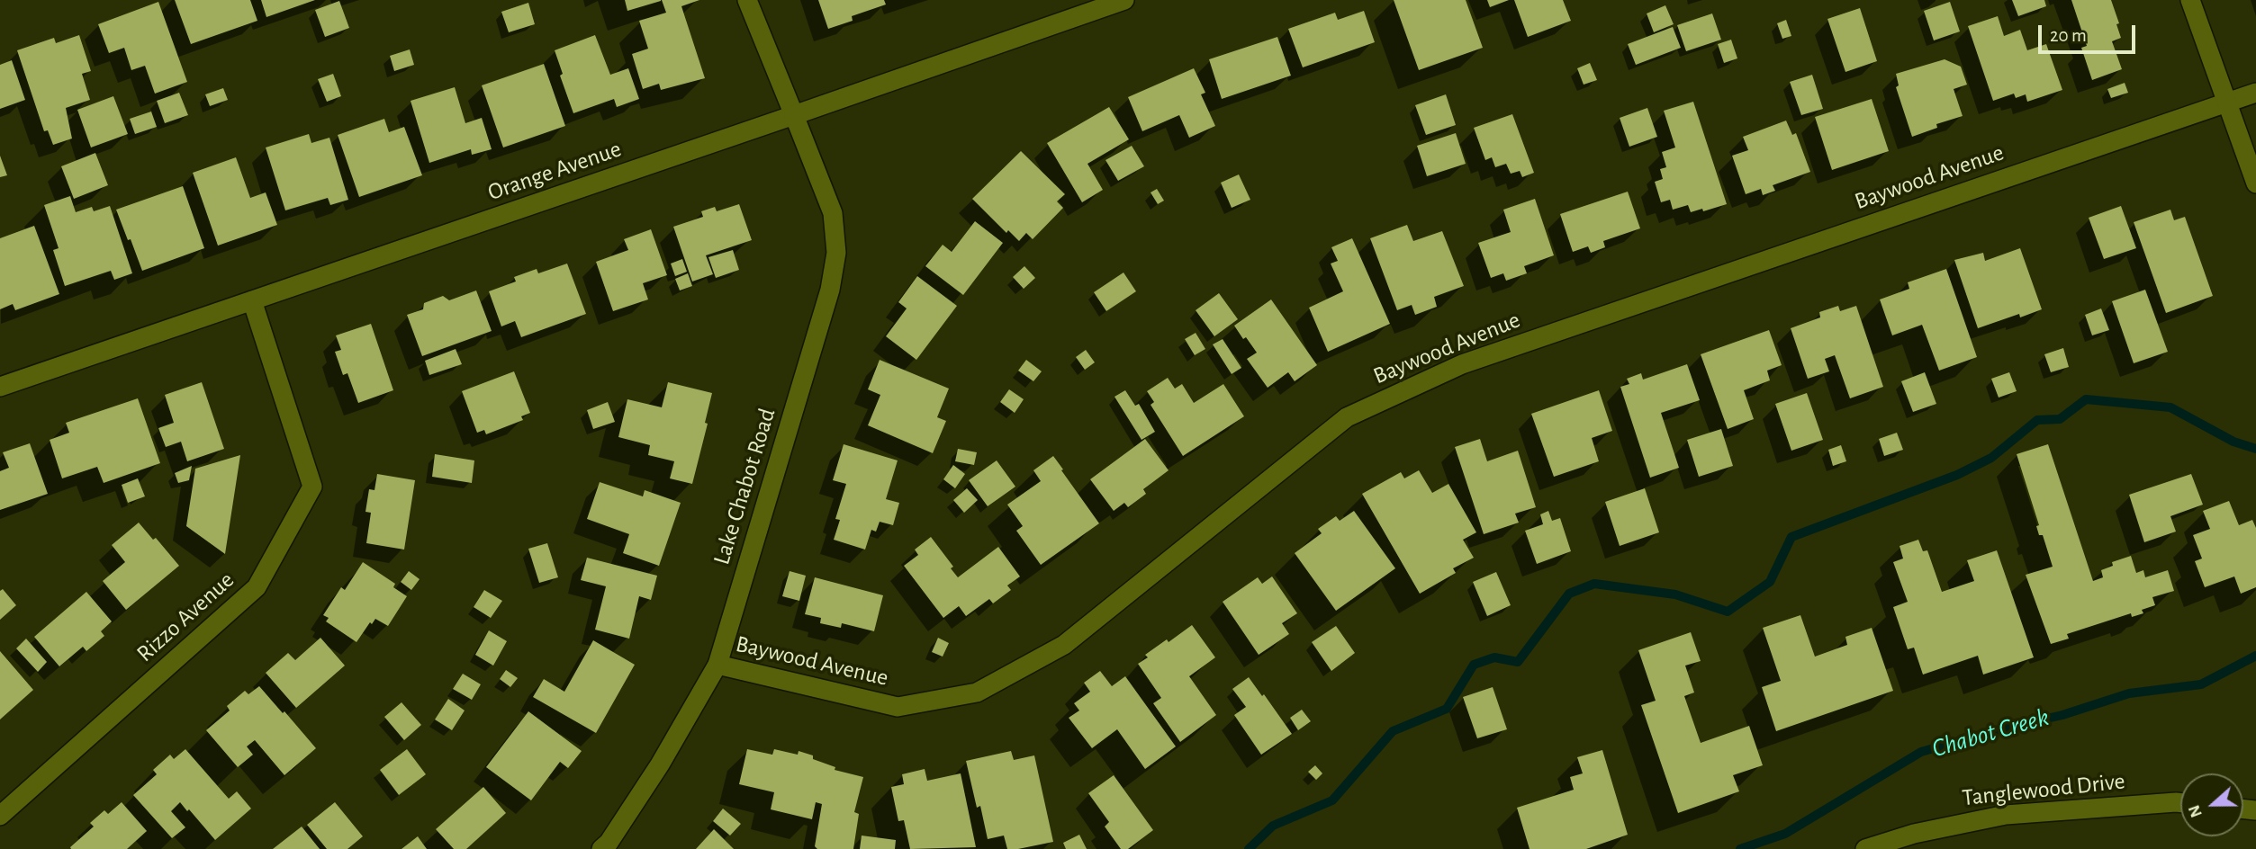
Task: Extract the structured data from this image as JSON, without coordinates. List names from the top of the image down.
{
  "streets": {
    "street": [
      "Orange Avenue",
      "Baywood Avenue",
      "Lake Chabot Road",
      "Rizzo Avenue",
      "Tanglewood Drive"
    ]
  },
  "crossings": [
    ["Orange Avenue", "Lake Chabot Road"],
    ["Orange Avenue", "Rizzo Avenue"],
    ["Baywood Avenue", "Lake Chabot Road"]
  ],
  "water": ["Chabot Creek"],
  "scale_bar": "20 m",
  "north": "left"
}
